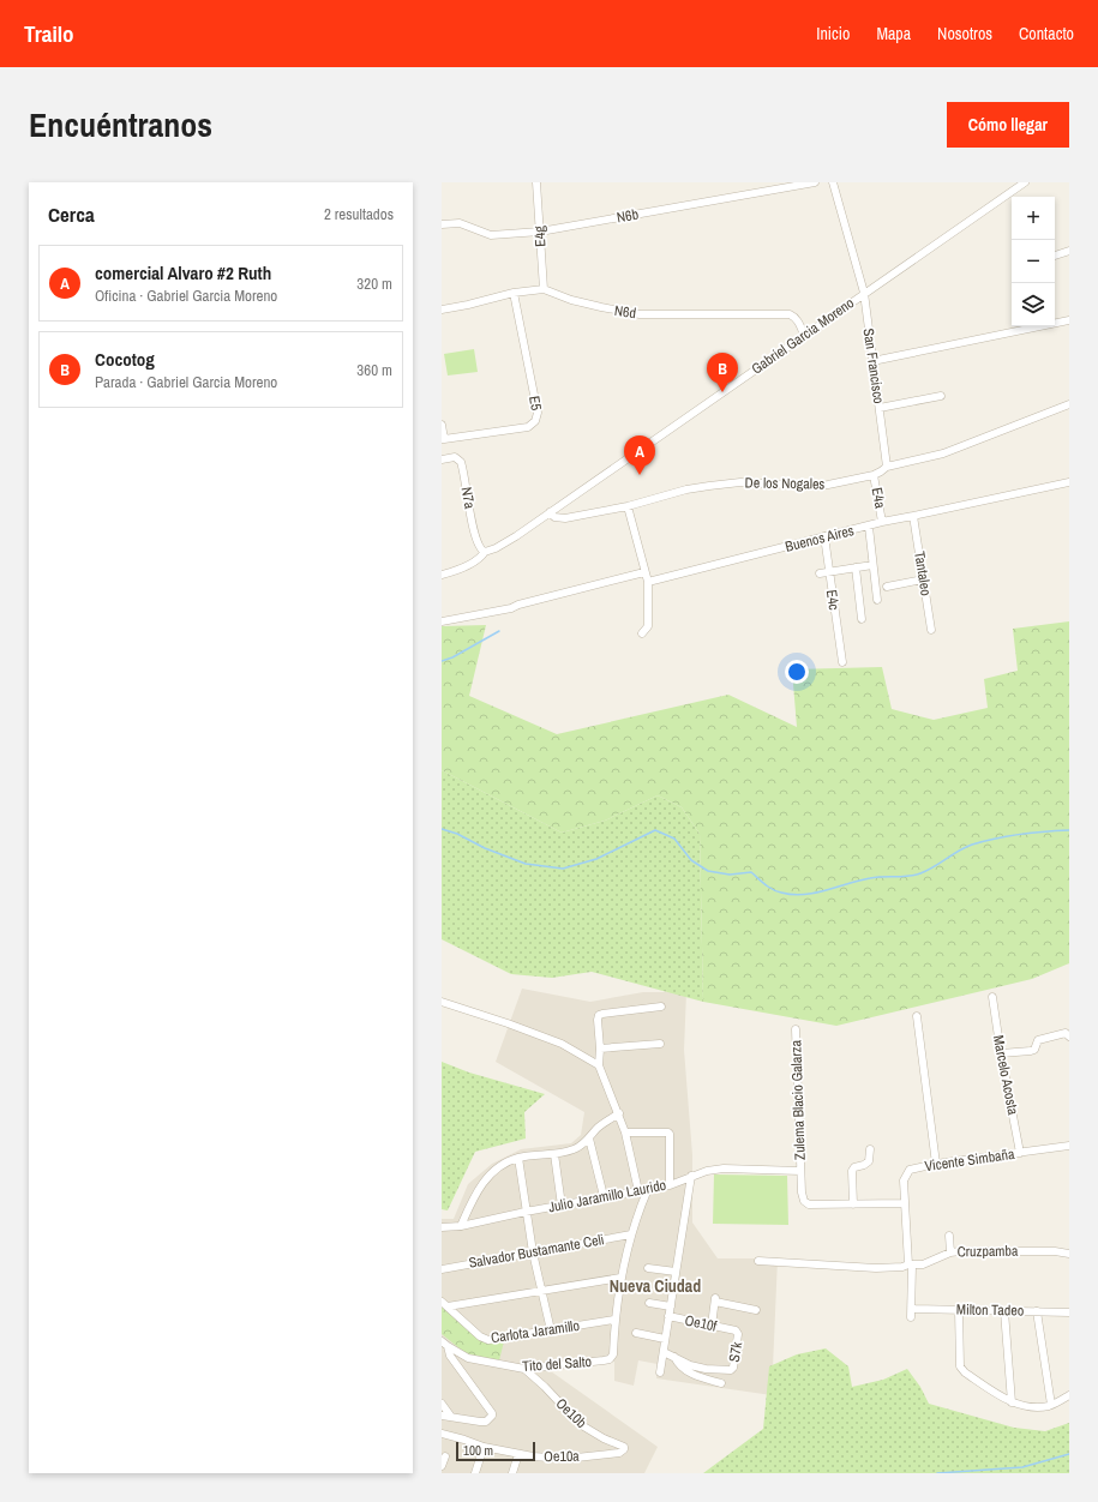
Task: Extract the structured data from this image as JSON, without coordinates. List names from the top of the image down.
{
  "streets": {
    "street": [
      "N6b",
      "E4g",
      "N6d",
      "Gabriel Garcia Moreno",
      "San Francisco",
      "E5",
      "De los Nogales",
      "N7a",
      "E4a",
      "Buenos Aires",
      "Tantaleo",
      "E4c",
      "Marcelo Acosta",
      "Zulema Blacio Galarza",
      "Vicente Simbaña",
      "Julio Jaramillo Laurido",
      "Salvador Bustamante Celi",
      "Cruzpamba",
      "Milton Tadeo",
      "Oe10f",
      "Carlota Jaramillo",
      "S7k",
      "Tito del Salto",
      "Oe10b",
      "Oe10a"
    ]
  },
  "crossings": [
    ["N6b", "E4g"],
    ["E4g", "N6d"],
    ["N6d", "Gabriel Garcia Moreno"],
    ["N6d", "E5"],
    ["Gabriel Garcia Moreno", "San Francisco"],
    ["Gabriel Garcia Moreno", "De los Nogales"],
    ["Gabriel Garcia Moreno", "N7a"],
    ["San Francisco", "De los Nogales"],
    ["De los Nogales", "E4a"],
    ["E4a", "Buenos Aires"],
    ["Buenos Aires", "Tantaleo"],
    ["Buenos Aires", "E4c"],
    ["Marcelo Acosta", "Vicente Simbaña"],
    ["Zulema Blacio Galarza", "Julio Jaramillo Laurido"],
    ["Vicente Simbaña", "Cruzpamba"],
    ["Vicente Simbaña", "Milton Tadeo"],
    ["Oe10f", "S7k"],
    ["Carlota Jaramillo", "Tito del Salto"],
    ["Tito del Salto", "Oe10b"],
    ["Oe10b", "Oe10a"]
  ],
  "districts": ["Nueva Ciudad"],
  "scale_bar": "100 m",
  "page": {
    "header": "Trailo",
    "nav": [
      "Inicio",
      "Mapa",
      "Nosotros",
      "Contacto"
    ],
    "title": "Encuéntranos",
    "buttons": "Cómo llegar",
    "heading": ["Cerca", "2 resultados"],
    "map_buttons": ["+", "−"],
    "list": [
      {
        "mark": "A",
        "name": "comercial Alvaro #2 Ruth",
        "note": "Oficina · Gabriel Garcia Moreno",
        "value": "320 m"
      },
      {
        "mark": "B",
        "name": "Cocotog",
        "note": "Parada · Gabriel Garcia Moreno",
        "value": "360 m"
      }
    ],
    "pins": ["B", "A"],
    "scale": "100 m"
  }
}
